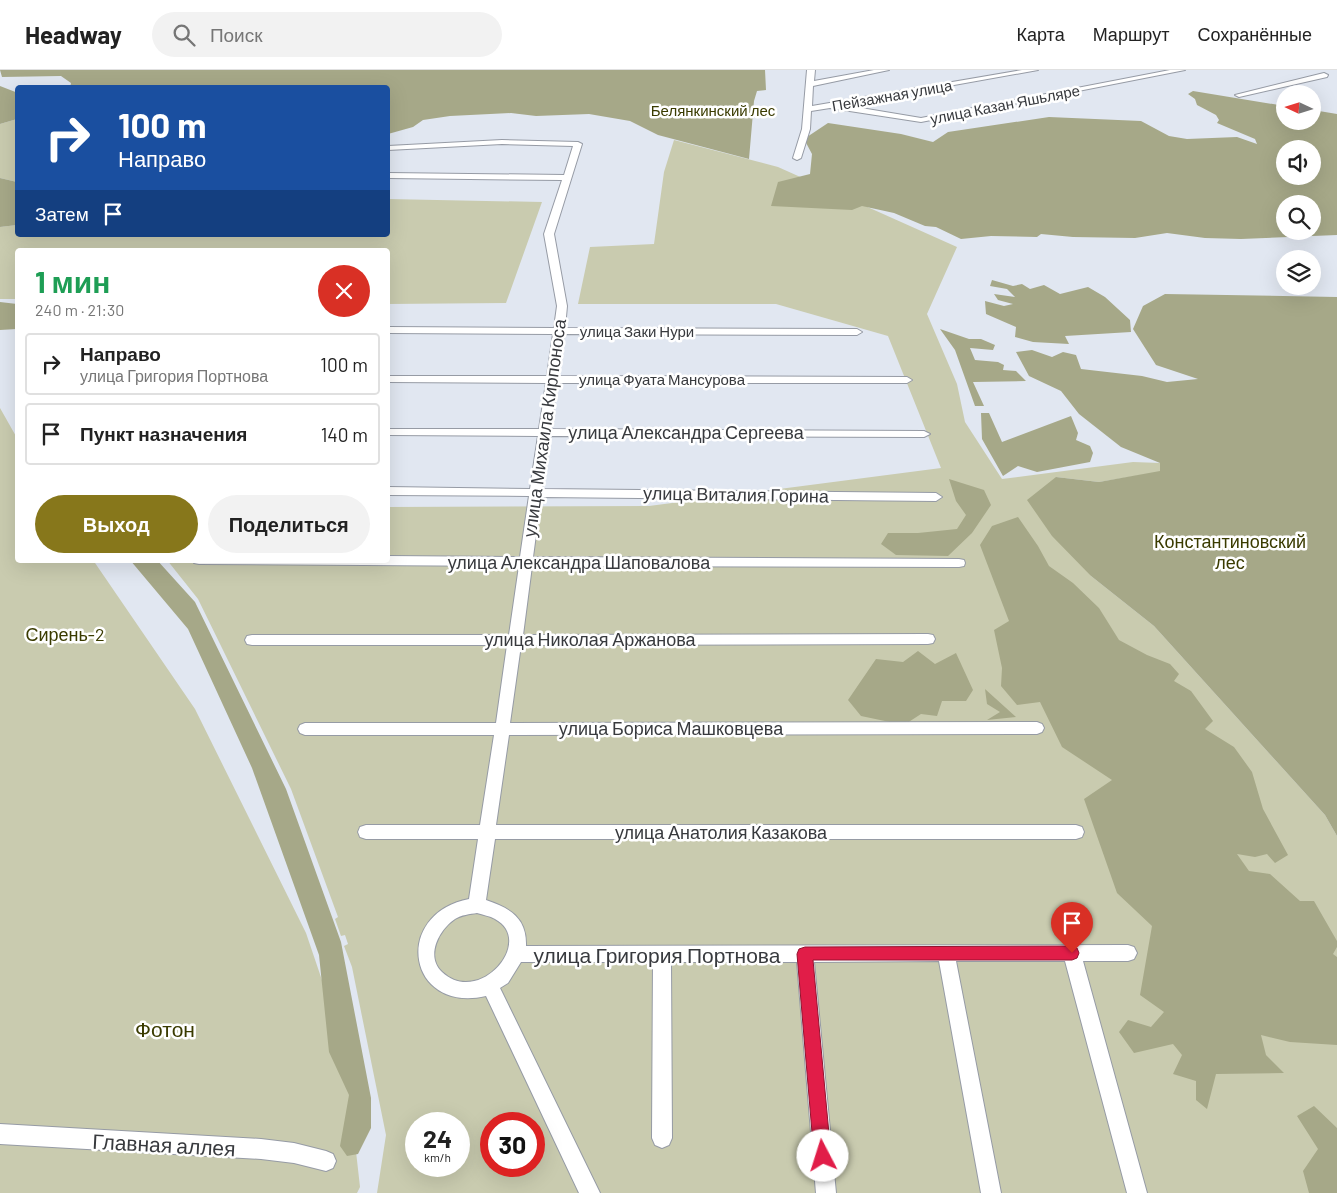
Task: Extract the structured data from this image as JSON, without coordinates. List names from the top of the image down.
{
  "streets": {
    "street": [
      "Пейзажная улица",
      "улица Казан Яшьляре",
      "улица Заки Нури",
      "улица Фуата Мансурова",
      "улица Михаила Кирпоноса",
      "улица Александра Сергеева",
      "улица Виталия Горина",
      "улица Александра Шаповалова",
      "улица Николая Аржанова",
      "улица Бориса Машковцева",
      "улица Анатолия Казакова",
      "улица Григория Портнова",
      "Главная аллея"
    ]
  },
  "crossings": [
    ["Пейзажная улица", "улица Казан Яшьляре"],
    ["улица Заки Нури", "улица Михаила Кирпоноса"],
    ["улица Фуата Мансурова", "улица Михаила Кирпоноса"],
    ["улица Михаила Кирпоноса", "улица Александра Сергеева"],
    ["улица Михаила Кирпоноса", "улица Виталия Горина"],
    ["улица Михаила Кирпоноса", "улица Александра Шаповалова"],
    ["улица Михаила Кирпоноса", "улица Николая Аржанова"],
    ["улица Михаила Кирпоноса", "улица Бориса Машковцева"],
    ["улица Михаила Кирпоноса", "улица Анатолия Казакова"],
    ["улица Михаила Кирпоноса", "улица Григория Портнова"]
  ],
  "parks": [
    "Белянкинский лес",
    "Константиновский лес",
    "Сирень-2",
    "Фотон"
  ],
  "north": "left",
  "page": {
    "header": "Headway",
    "search": "Поиск",
    "nav": ["Карта", "Маршрут", "Сохранённые"],
    "turn": ["100 m", "Направо"],
    "then": "Затем",
    "heading": ["1 мин", "240 m · 21:30"],
    "list": [
      {
        "name": "Направо",
        "note": "улица Григория Портнова",
        "value": "100 m"
      },
      {
        "name": "Пункт назначения",
        "value": "140 m"
      }
    ],
    "buttons": ["Выход", "Поделиться"],
    "speed": "24 km/h",
    "limit": "30"
  }
}
